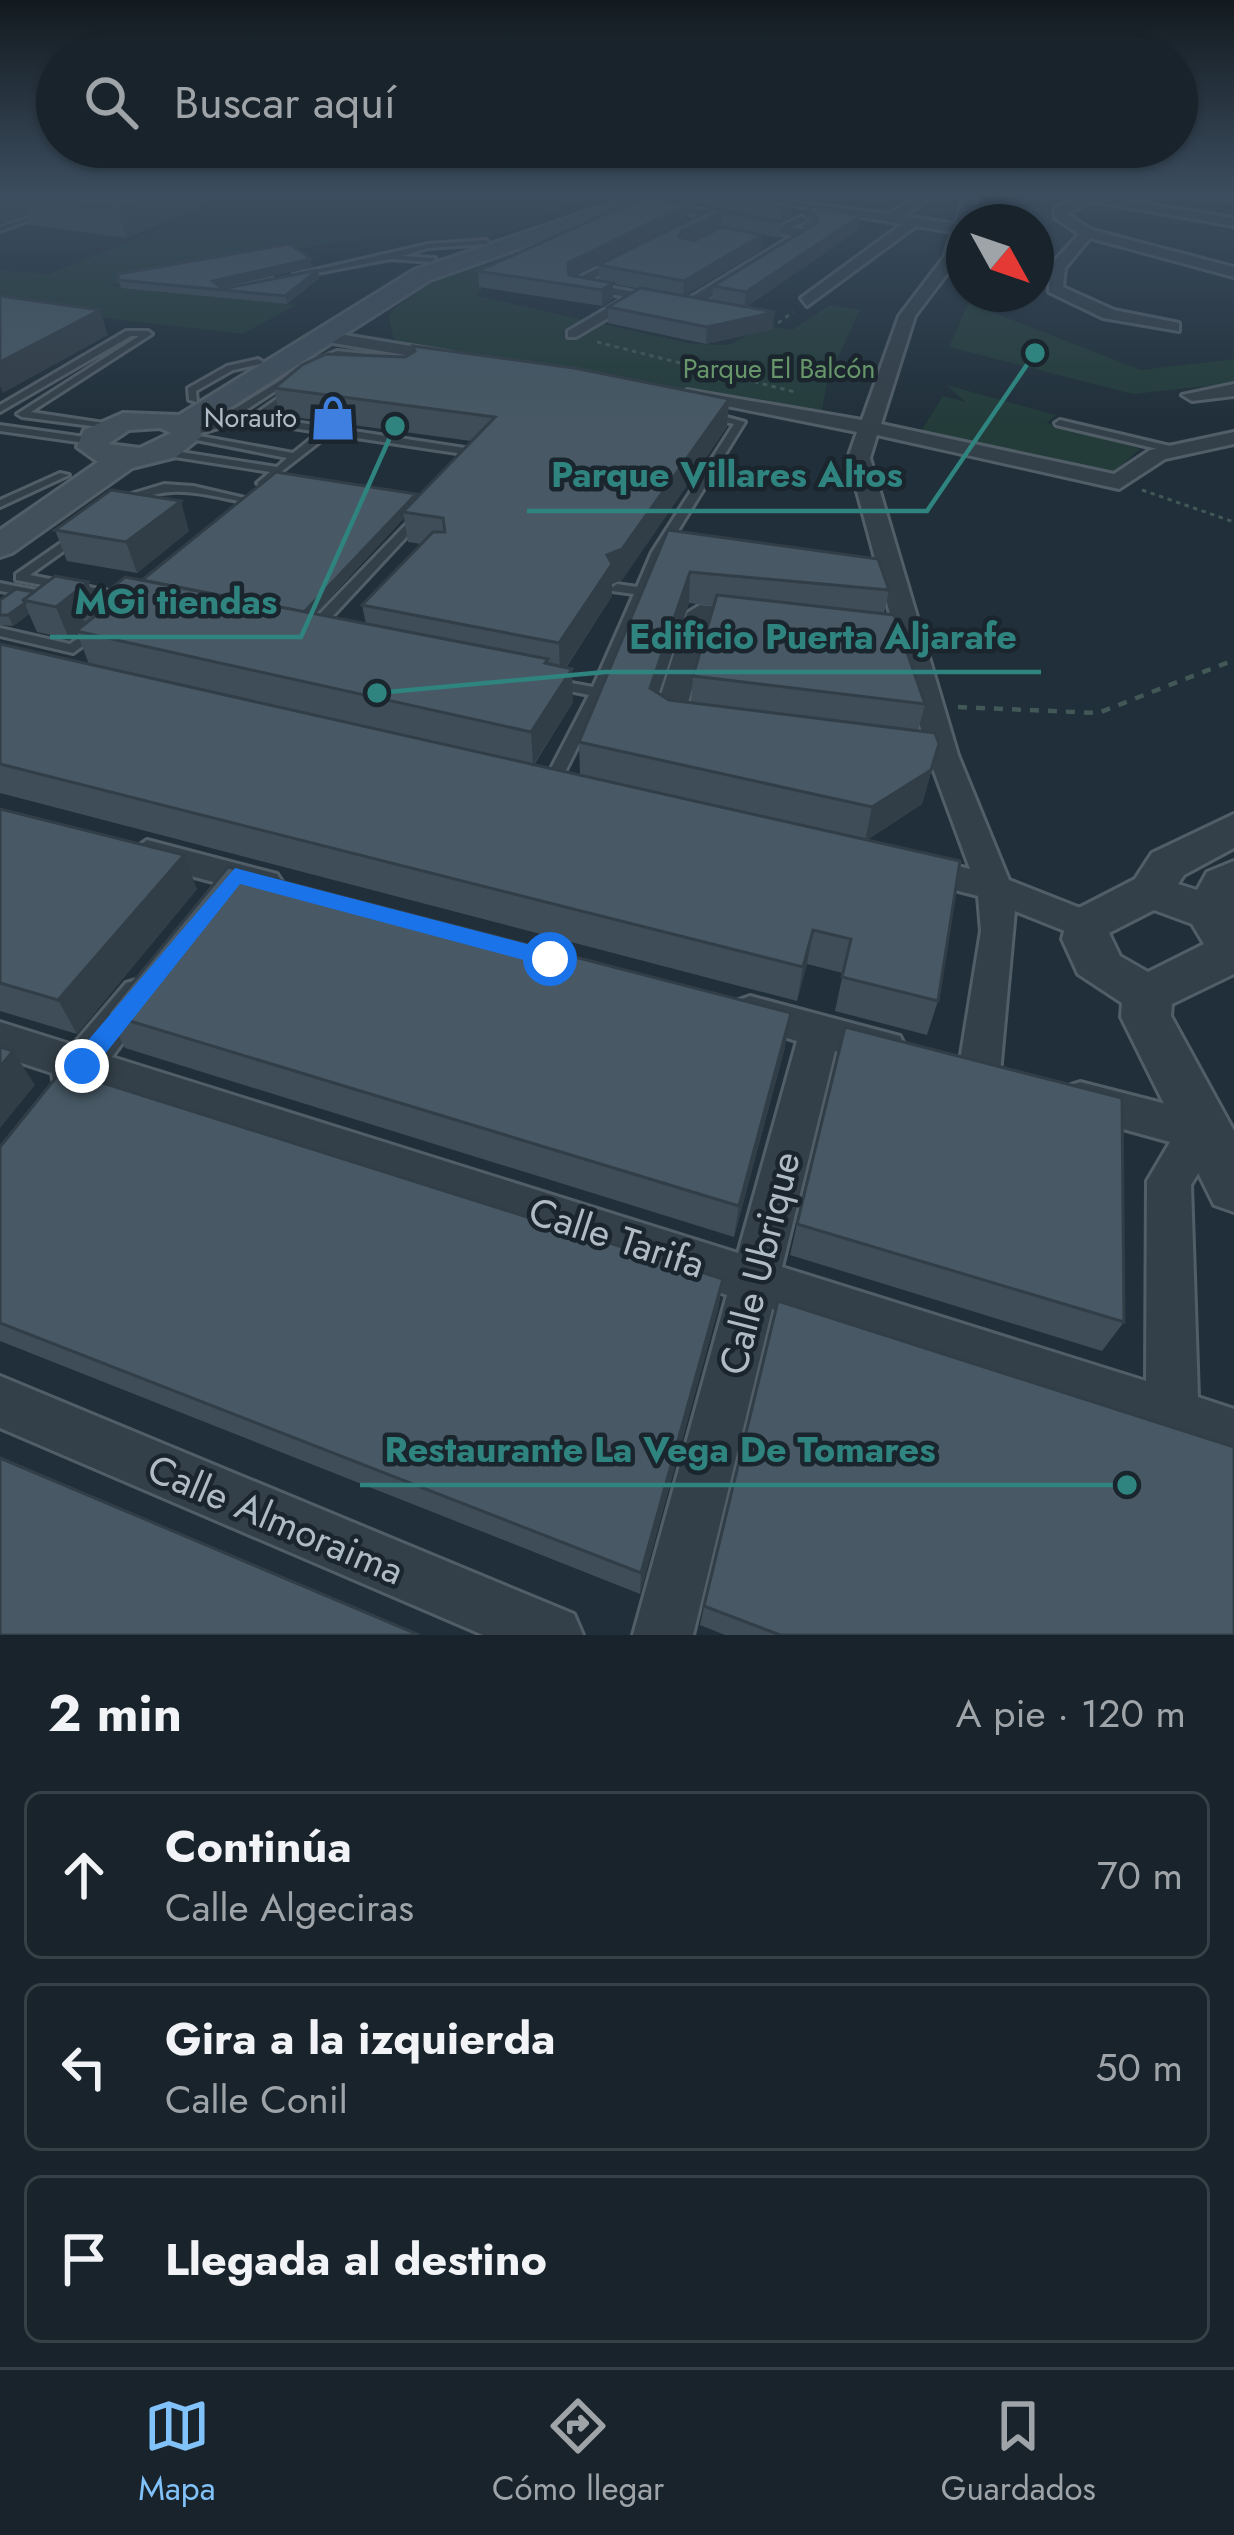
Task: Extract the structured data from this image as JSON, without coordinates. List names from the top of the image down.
{
  "streets": {
    "street": ["Calle Tarifa", "Calle Ubrique", "Calle Almoraima"]
  },
  "crossings": [
    ["Calle Tarifa", "Calle Ubrique"]
  ],
  "parks": ["Parque El Balcón"],
  "places": {
    "other": [
      "Parque Villares Altos",
      "MGi tiendas",
      "Edificio Puerta Aljarafe",
      "Restaurante La Vega De Tomares"
    ],
    "shop": ["Norauto"]
  },
  "north": "bottom right",
  "page": {
    "search": "Buscar aquí",
    "heading": ["2 min", "A pie · 120 m"],
    "list": [
      ["Continúa", "Calle Algeciras", "70 m"],
      ["Gira a la izquierda", "Calle Conil", "50 m"],
      "Llegada al destino"
    ],
    "nav": ["Mapa", "Cómo llegar", "Guardados"]
  }
}
